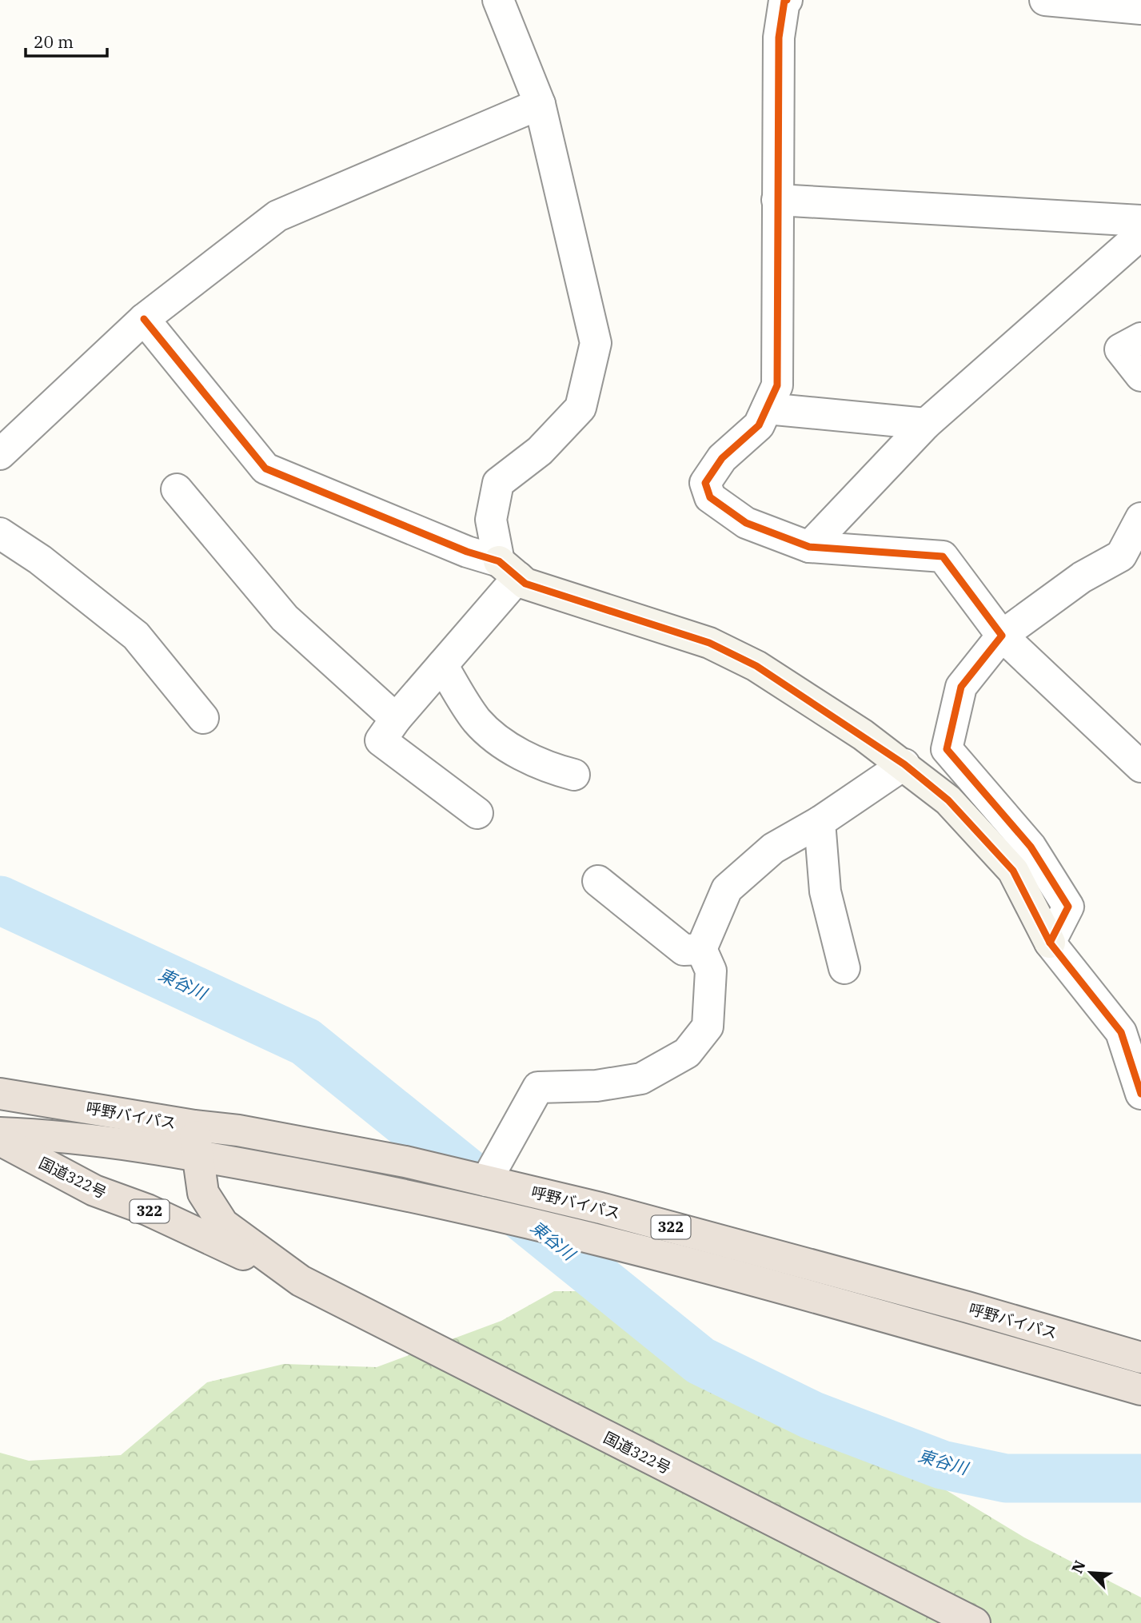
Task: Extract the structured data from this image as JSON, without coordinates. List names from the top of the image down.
{
  "streets": {
    "highway": ["呼野バイパス", "国道322号", "322"]
  },
  "crossings": [
    ["呼野バイパス", "国道322号"]
  ],
  "water": ["東谷川"],
  "scale_bar": "20 m",
  "north": "top left"
}
